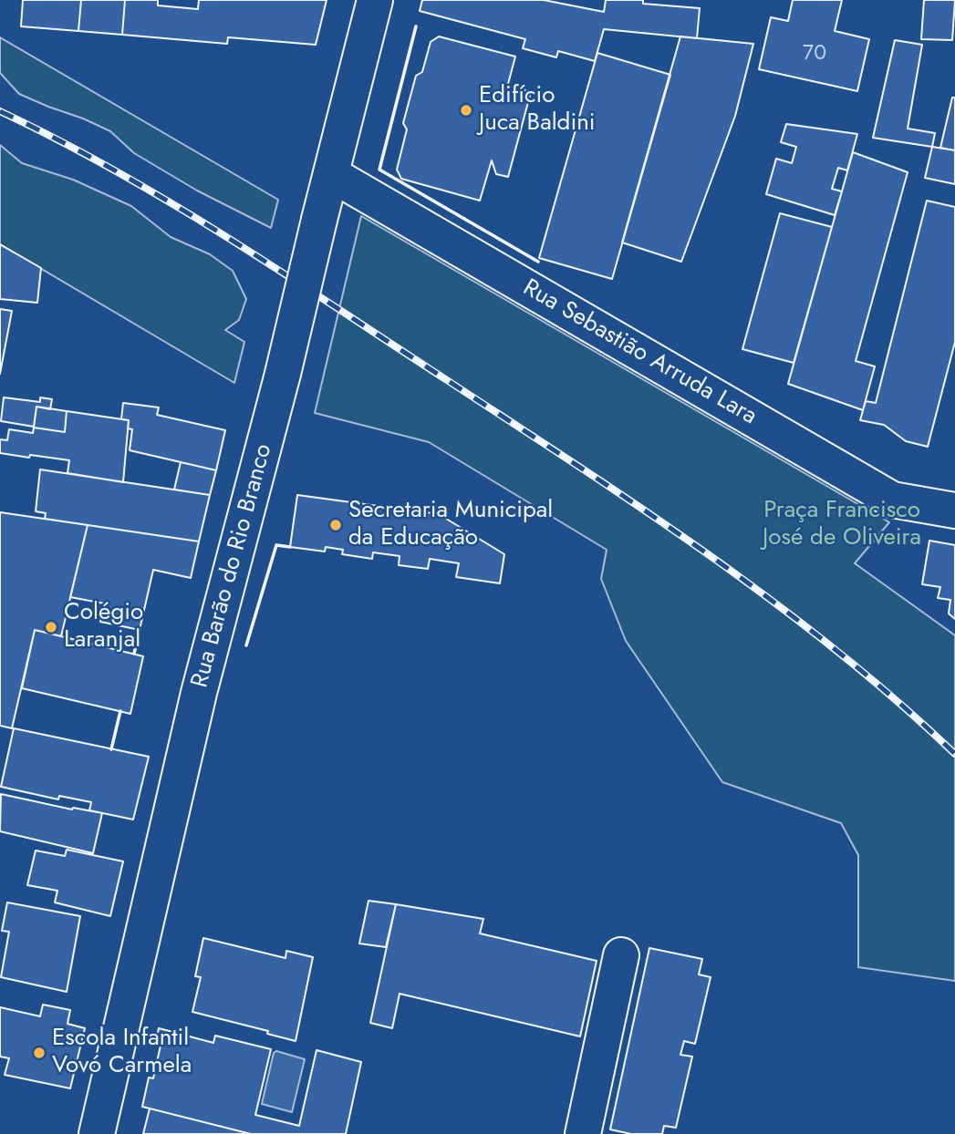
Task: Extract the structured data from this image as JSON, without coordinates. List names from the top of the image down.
{
  "streets": {
    "main road": ["Rua Sebastião Arruda Lara", "Rua Barão do Rio Branco"]
  },
  "crossings": [
    ["Rua Sebastião Arruda Lara", "Rua Barão do Rio Branco"]
  ],
  "parks": ["Praça Francisco José de Oliveira"],
  "places": [
    "Edifício Juca Baldini",
    "Secretaria Municipal da Educação",
    "Colégio Laranjal",
    "Escola Infantil Vovó Carmela"
  ],
  "house_numbers": ["70"]
}
